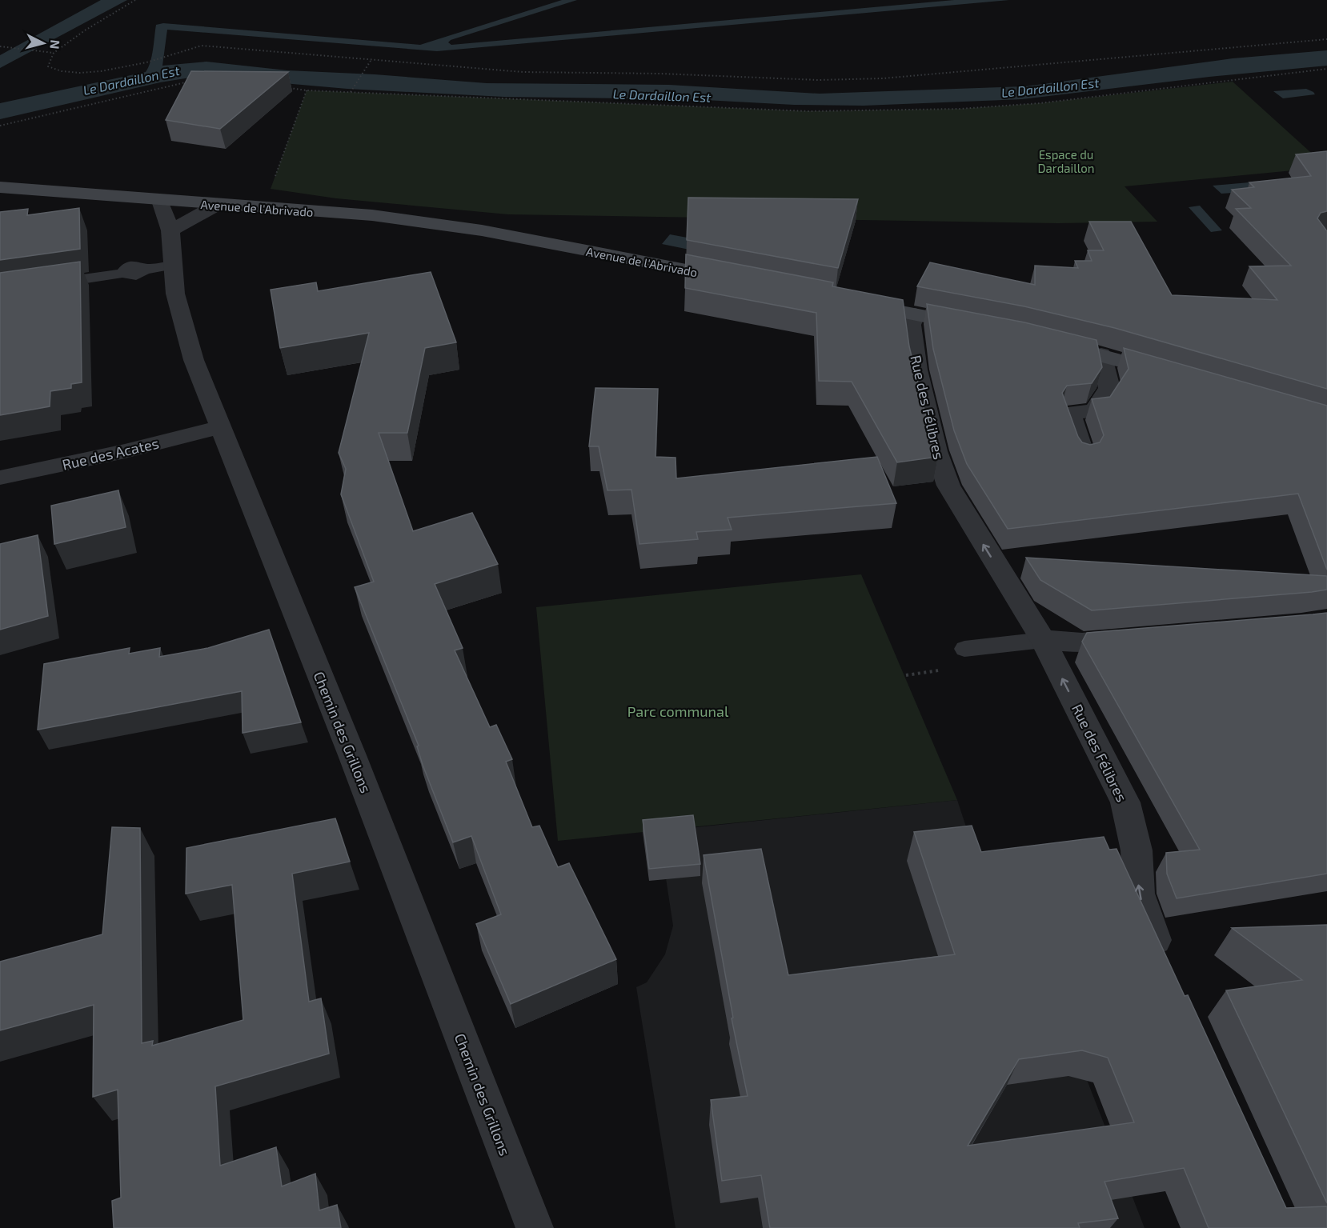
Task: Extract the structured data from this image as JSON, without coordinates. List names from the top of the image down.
{
  "streets": {
    "main road": ["Avenue de l'Abrivado"],
    "street": ["Rue des Félibres", "Rue des Acates", "Chemin des Grillons"]
  },
  "crossings": [
    ["Avenue de l'Abrivado", "Chemin des Grillons"],
    ["Rue des Acates", "Chemin des Grillons"]
  ],
  "one_way": ["Rue des Félibres"],
  "water": ["Le Dardaillon Est"],
  "parks": ["Espace du Dardaillon", "Parc communal"],
  "north": "right"
}
